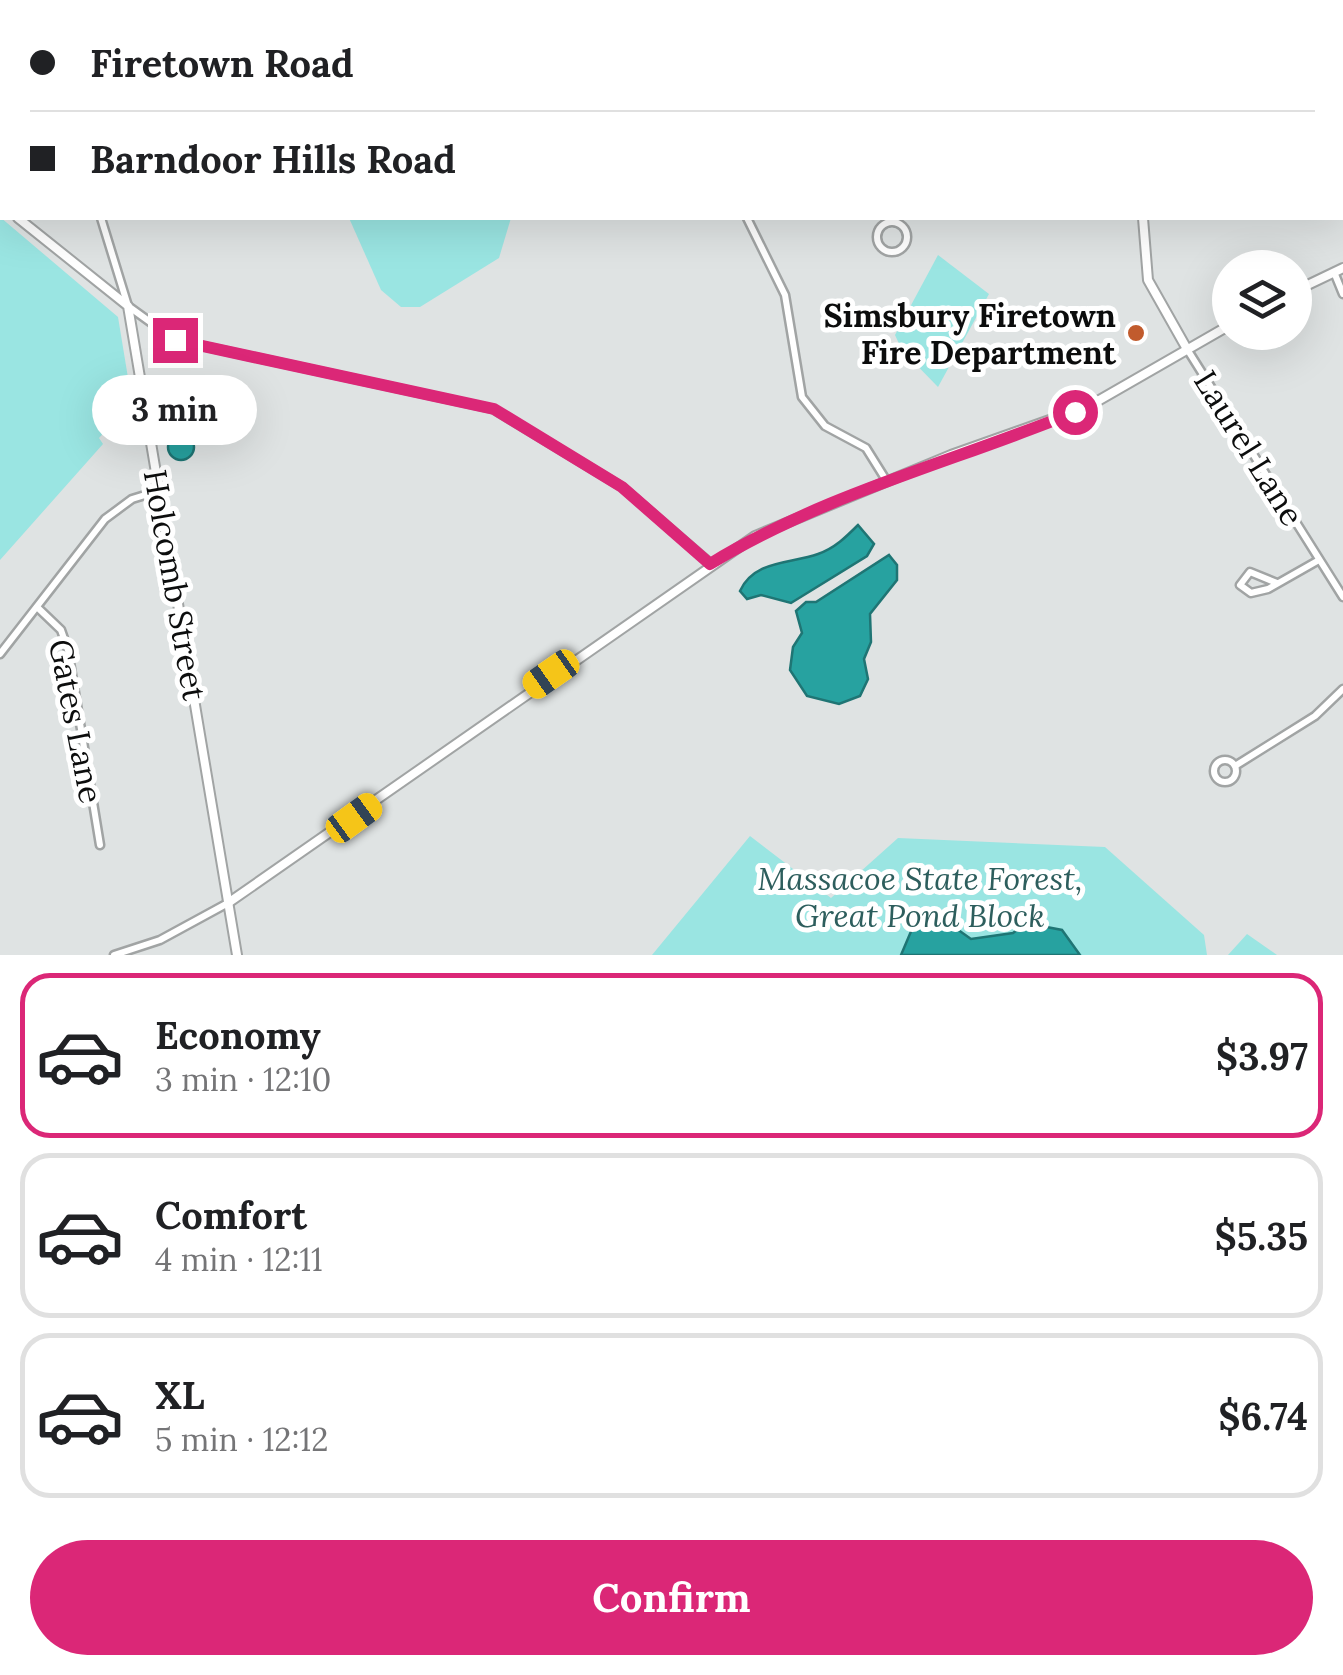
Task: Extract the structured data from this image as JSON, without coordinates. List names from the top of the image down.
{
  "streets": {
    "street": ["Laurel Lane", "Holcomb Street", "Gates Lane"]
  },
  "parks": ["Massacoe State Forest, Great Pond Block"],
  "places": ["Simsbury Firetown Fire Department"],
  "page": {
    "banner": ["Firetown Road", "Barndoor Hills Road"],
    "bubble": "3 min",
    "list": [
      {
        "name": "Economy",
        "note": "3 min · 12:10",
        "value": "$3.97"
      },
      {
        "name": "Comfort",
        "note": "4 min · 12:11",
        "value": "$5.35"
      },
      {
        "name": "XL",
        "note": "5 min · 12:12",
        "value": "$6.74"
      }
    ],
    "buttons": "Confirm"
  }
}
